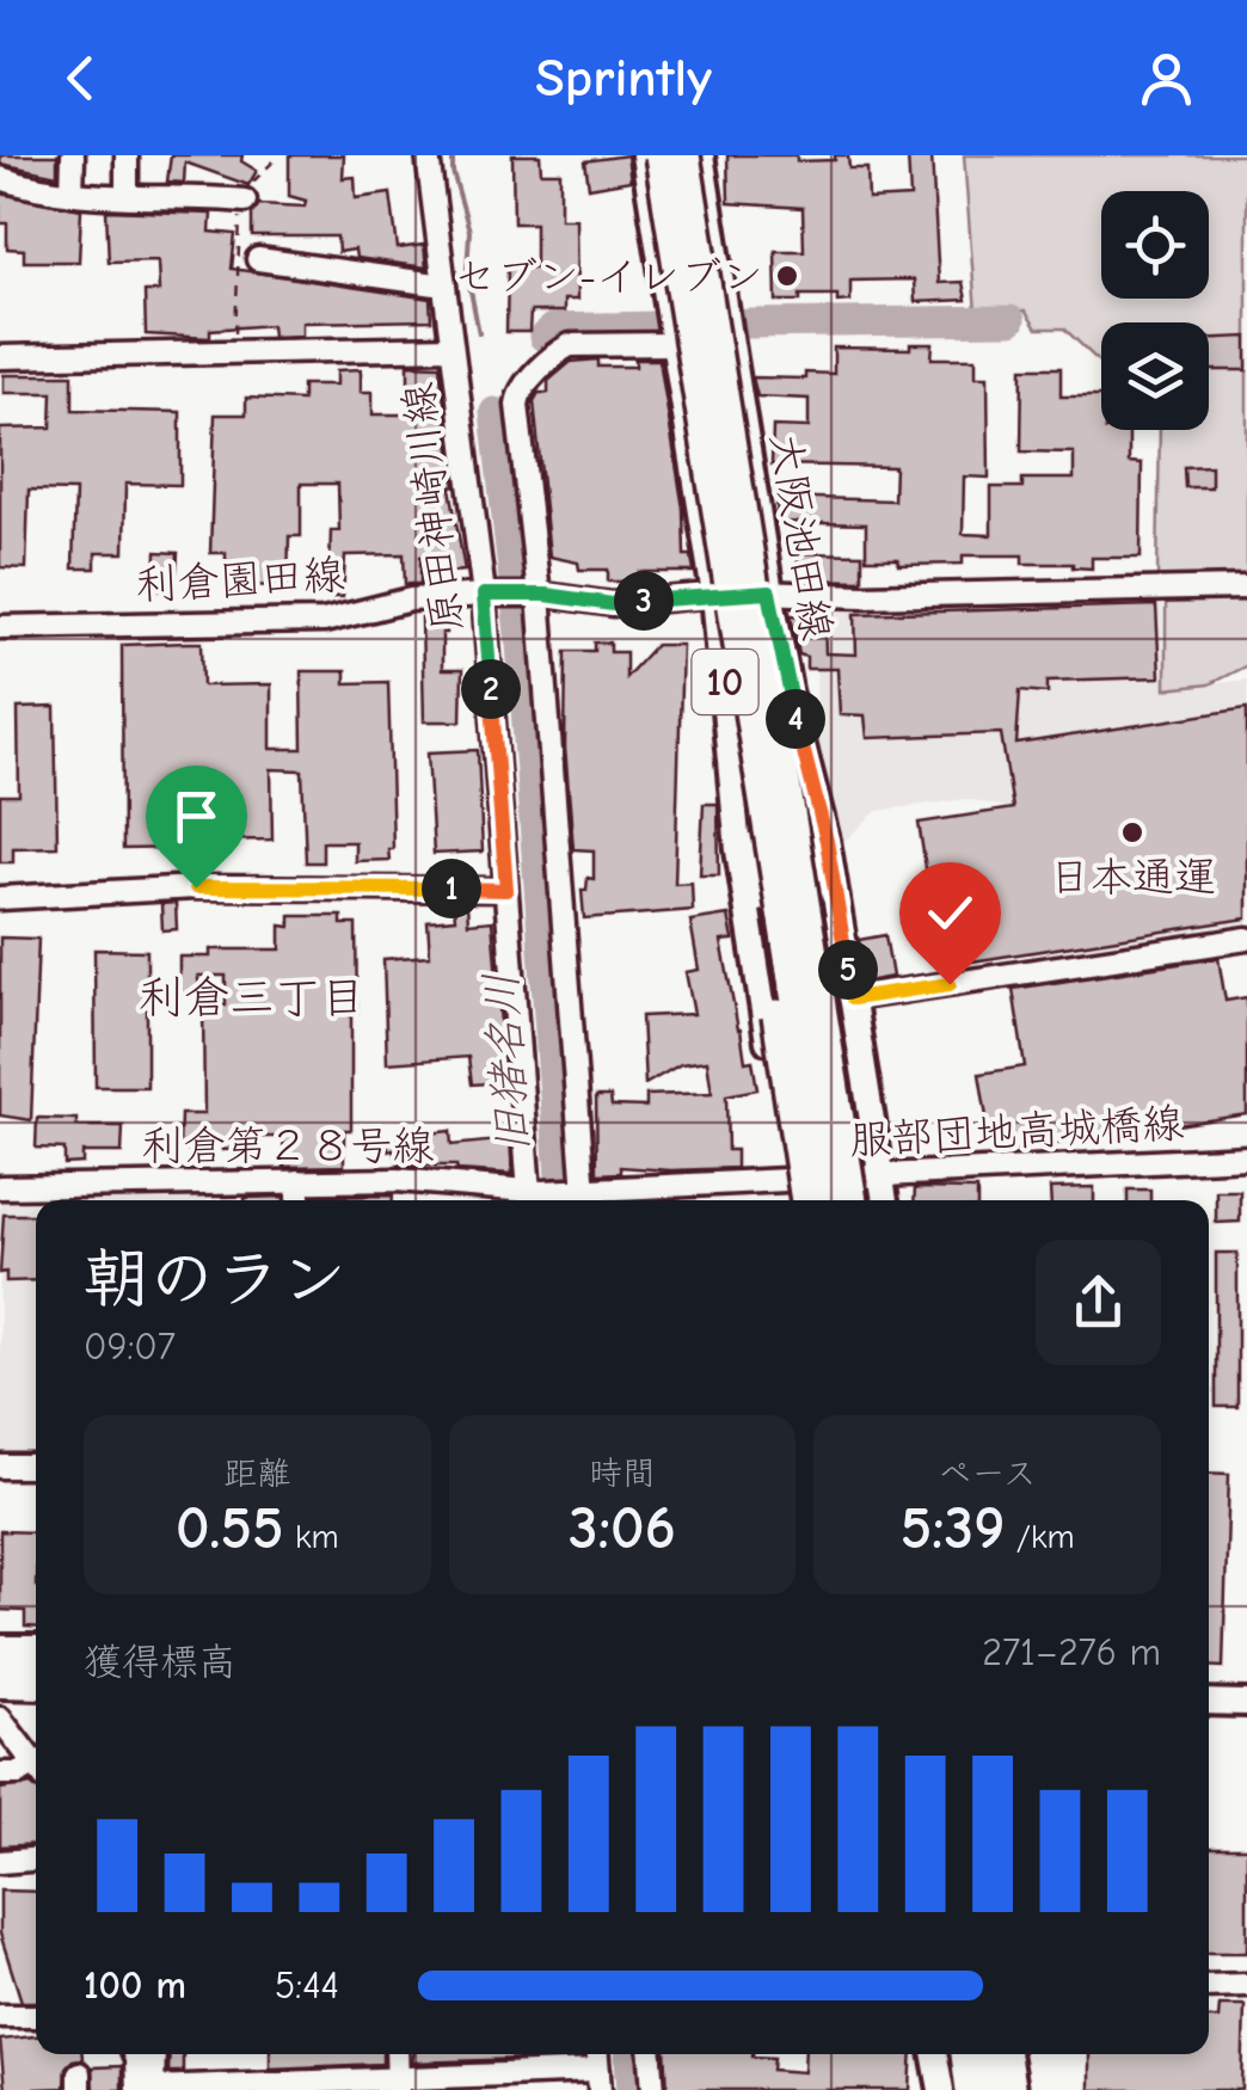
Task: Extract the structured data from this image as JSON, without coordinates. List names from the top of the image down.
{
  "streets": {
    "main road": ["大阪池田線", "10"],
    "street": [
      "原田神崎川線",
      "利倉園田線",
      "服部団地高城橋線",
      "利倉第２８号線"
    ]
  },
  "crossings": [
    ["原田神崎川線", "利倉園田線"],
    ["原田神崎川線", "利倉第２８号線"],
    ["大阪池田線", "利倉園田線"],
    ["大阪池田線", "服部団地高城橋線"],
    ["利倉園田線", "10"],
    ["10", "服部団地高城橋線"],
    ["10", "利倉第２８号線"],
    ["服部団地高城橋線", "利倉第２８号線"]
  ],
  "districts": ["利倉三丁目"],
  "water": ["旧猪名川"],
  "places": ["セブン-イレブン", "日本通運"],
  "page": {
    "header": "Sprintly",
    "pins": [
      "3",
      "2",
      "4",
      "1",
      "5"
    ],
    "heading": ["朝のラン", "09:07"],
    "stats": [
      ["距離", "0.55 km"],
      ["時間", "3:06"],
      ["ペース", "5:39 /km"]
    ],
    "chart": ["獲得標高", "271–276 m"],
    "list": [
      {
        "name": "100 m",
        "note": "5:44"
      }
    ]
  }
}
